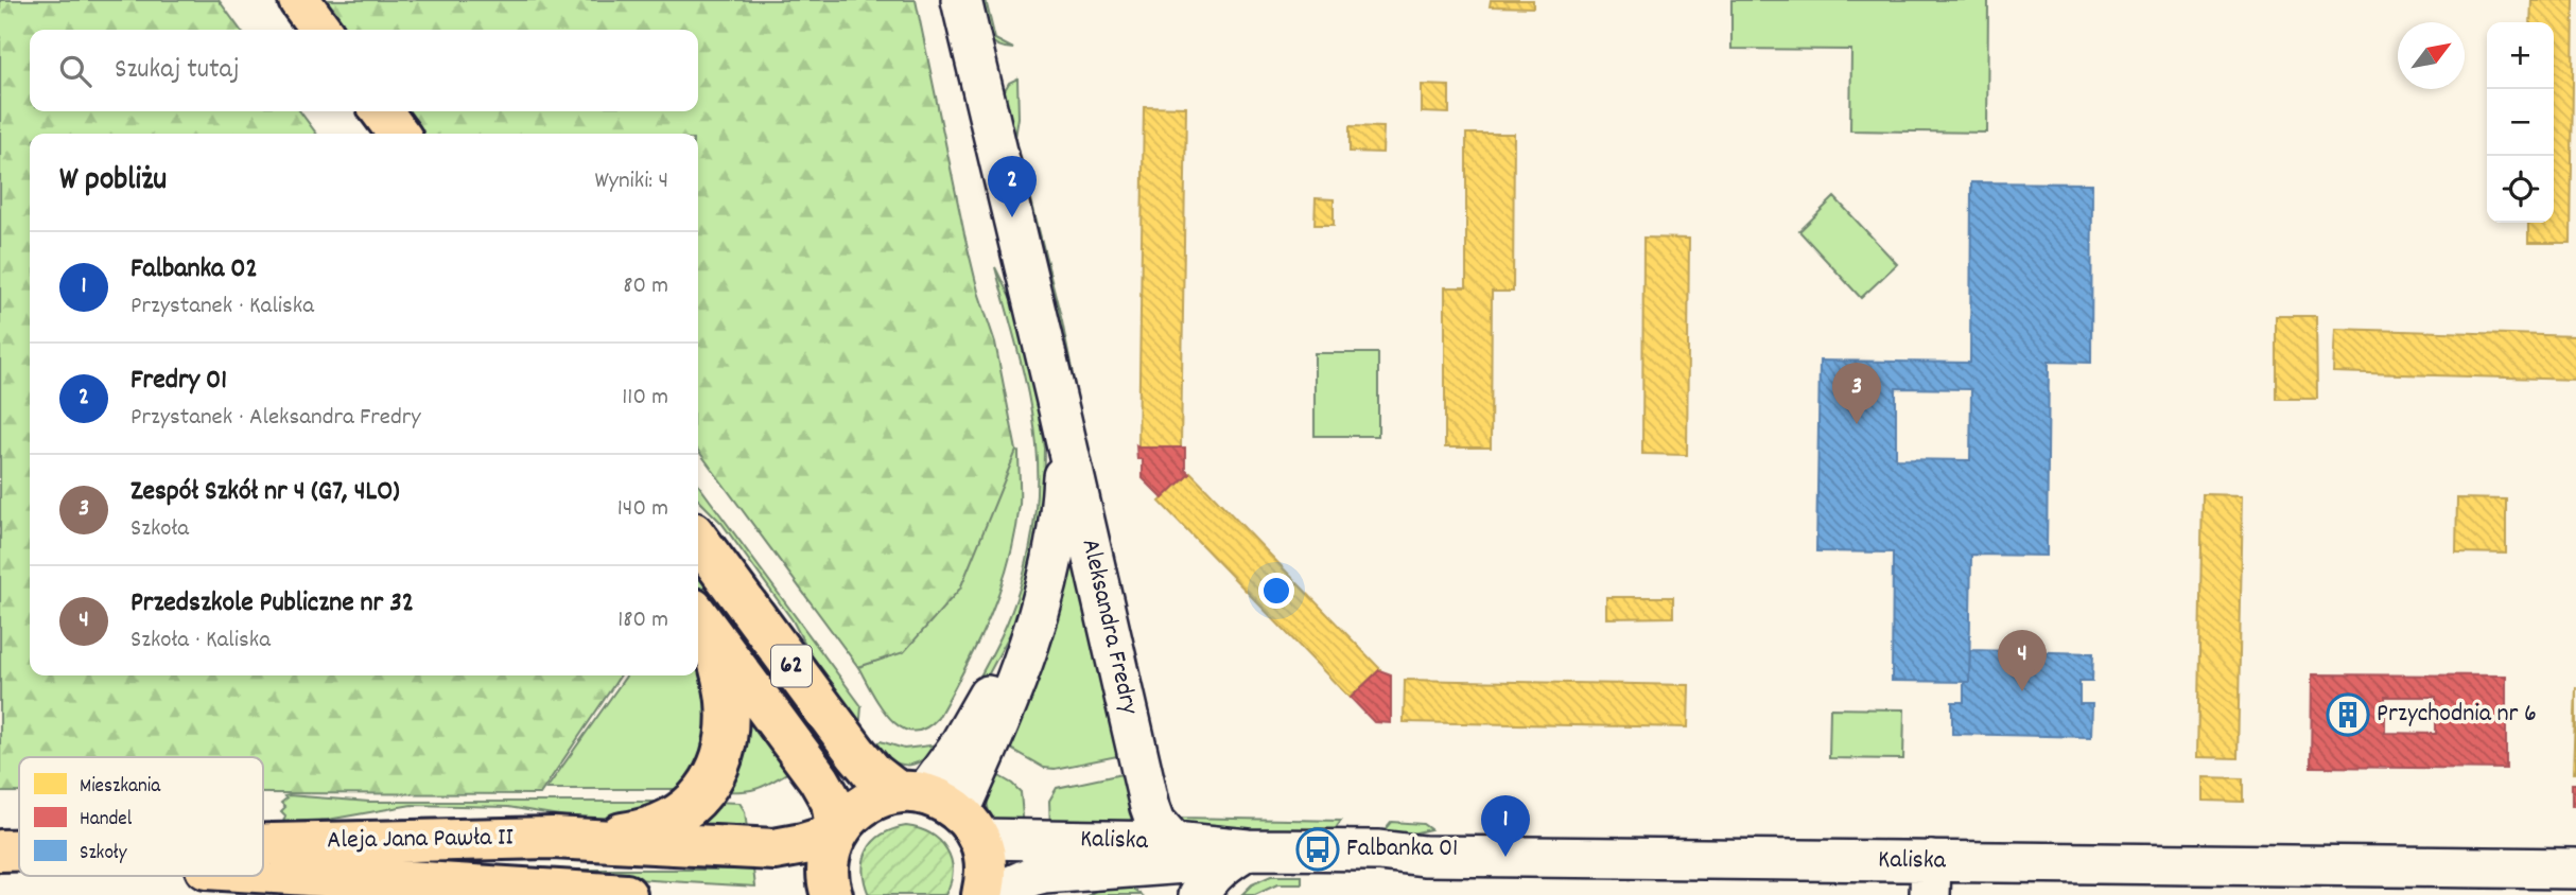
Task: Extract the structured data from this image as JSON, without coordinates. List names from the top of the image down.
{
  "streets": {
    "main road": ["62", "Aleja Jana Pawła II"],
    "street": ["Aleksandra Fredry", "Kaliska"]
  },
  "crossings": [
    ["Aleksandra Fredry", "62"],
    ["Aleksandra Fredry", "Kaliska"],
    ["62", "Aleja Jana Pawła II"],
    ["62", "Kaliska"]
  ],
  "places": {
    "building": ["Przychodnia nr 6"],
    "bus stop": ["Falbanka 01"]
  },
  "legend": ["Mieszkania", "Handel", "Szkoły"],
  "north": "top right",
  "page": {
    "map_buttons": ["+", "−"],
    "search": "Szukaj tutaj",
    "heading": ["W pobliżu", "Wyniki: 4"],
    "pins": [
      "2",
      "3",
      "4",
      "1"
    ],
    "list": [
      {
        "mark": "1",
        "name": "Falbanka 02",
        "note": "Przystanek · Kaliska",
        "value": "80 m"
      },
      {
        "mark": "2",
        "name": "Fredry 01",
        "note": "Przystanek · Aleksandra Fredry",
        "value": "110 m"
      },
      {
        "mark": "3",
        "name": "Zespół Szkół nr 4 (G7, 4LO)",
        "note": "Szkoła",
        "value": "140 m"
      },
      {
        "mark": "4",
        "name": "Przedszkole Publiczne nr 32",
        "note": "Szkoła · Kaliska",
        "value": "180 m"
      }
    ]
  }
}
